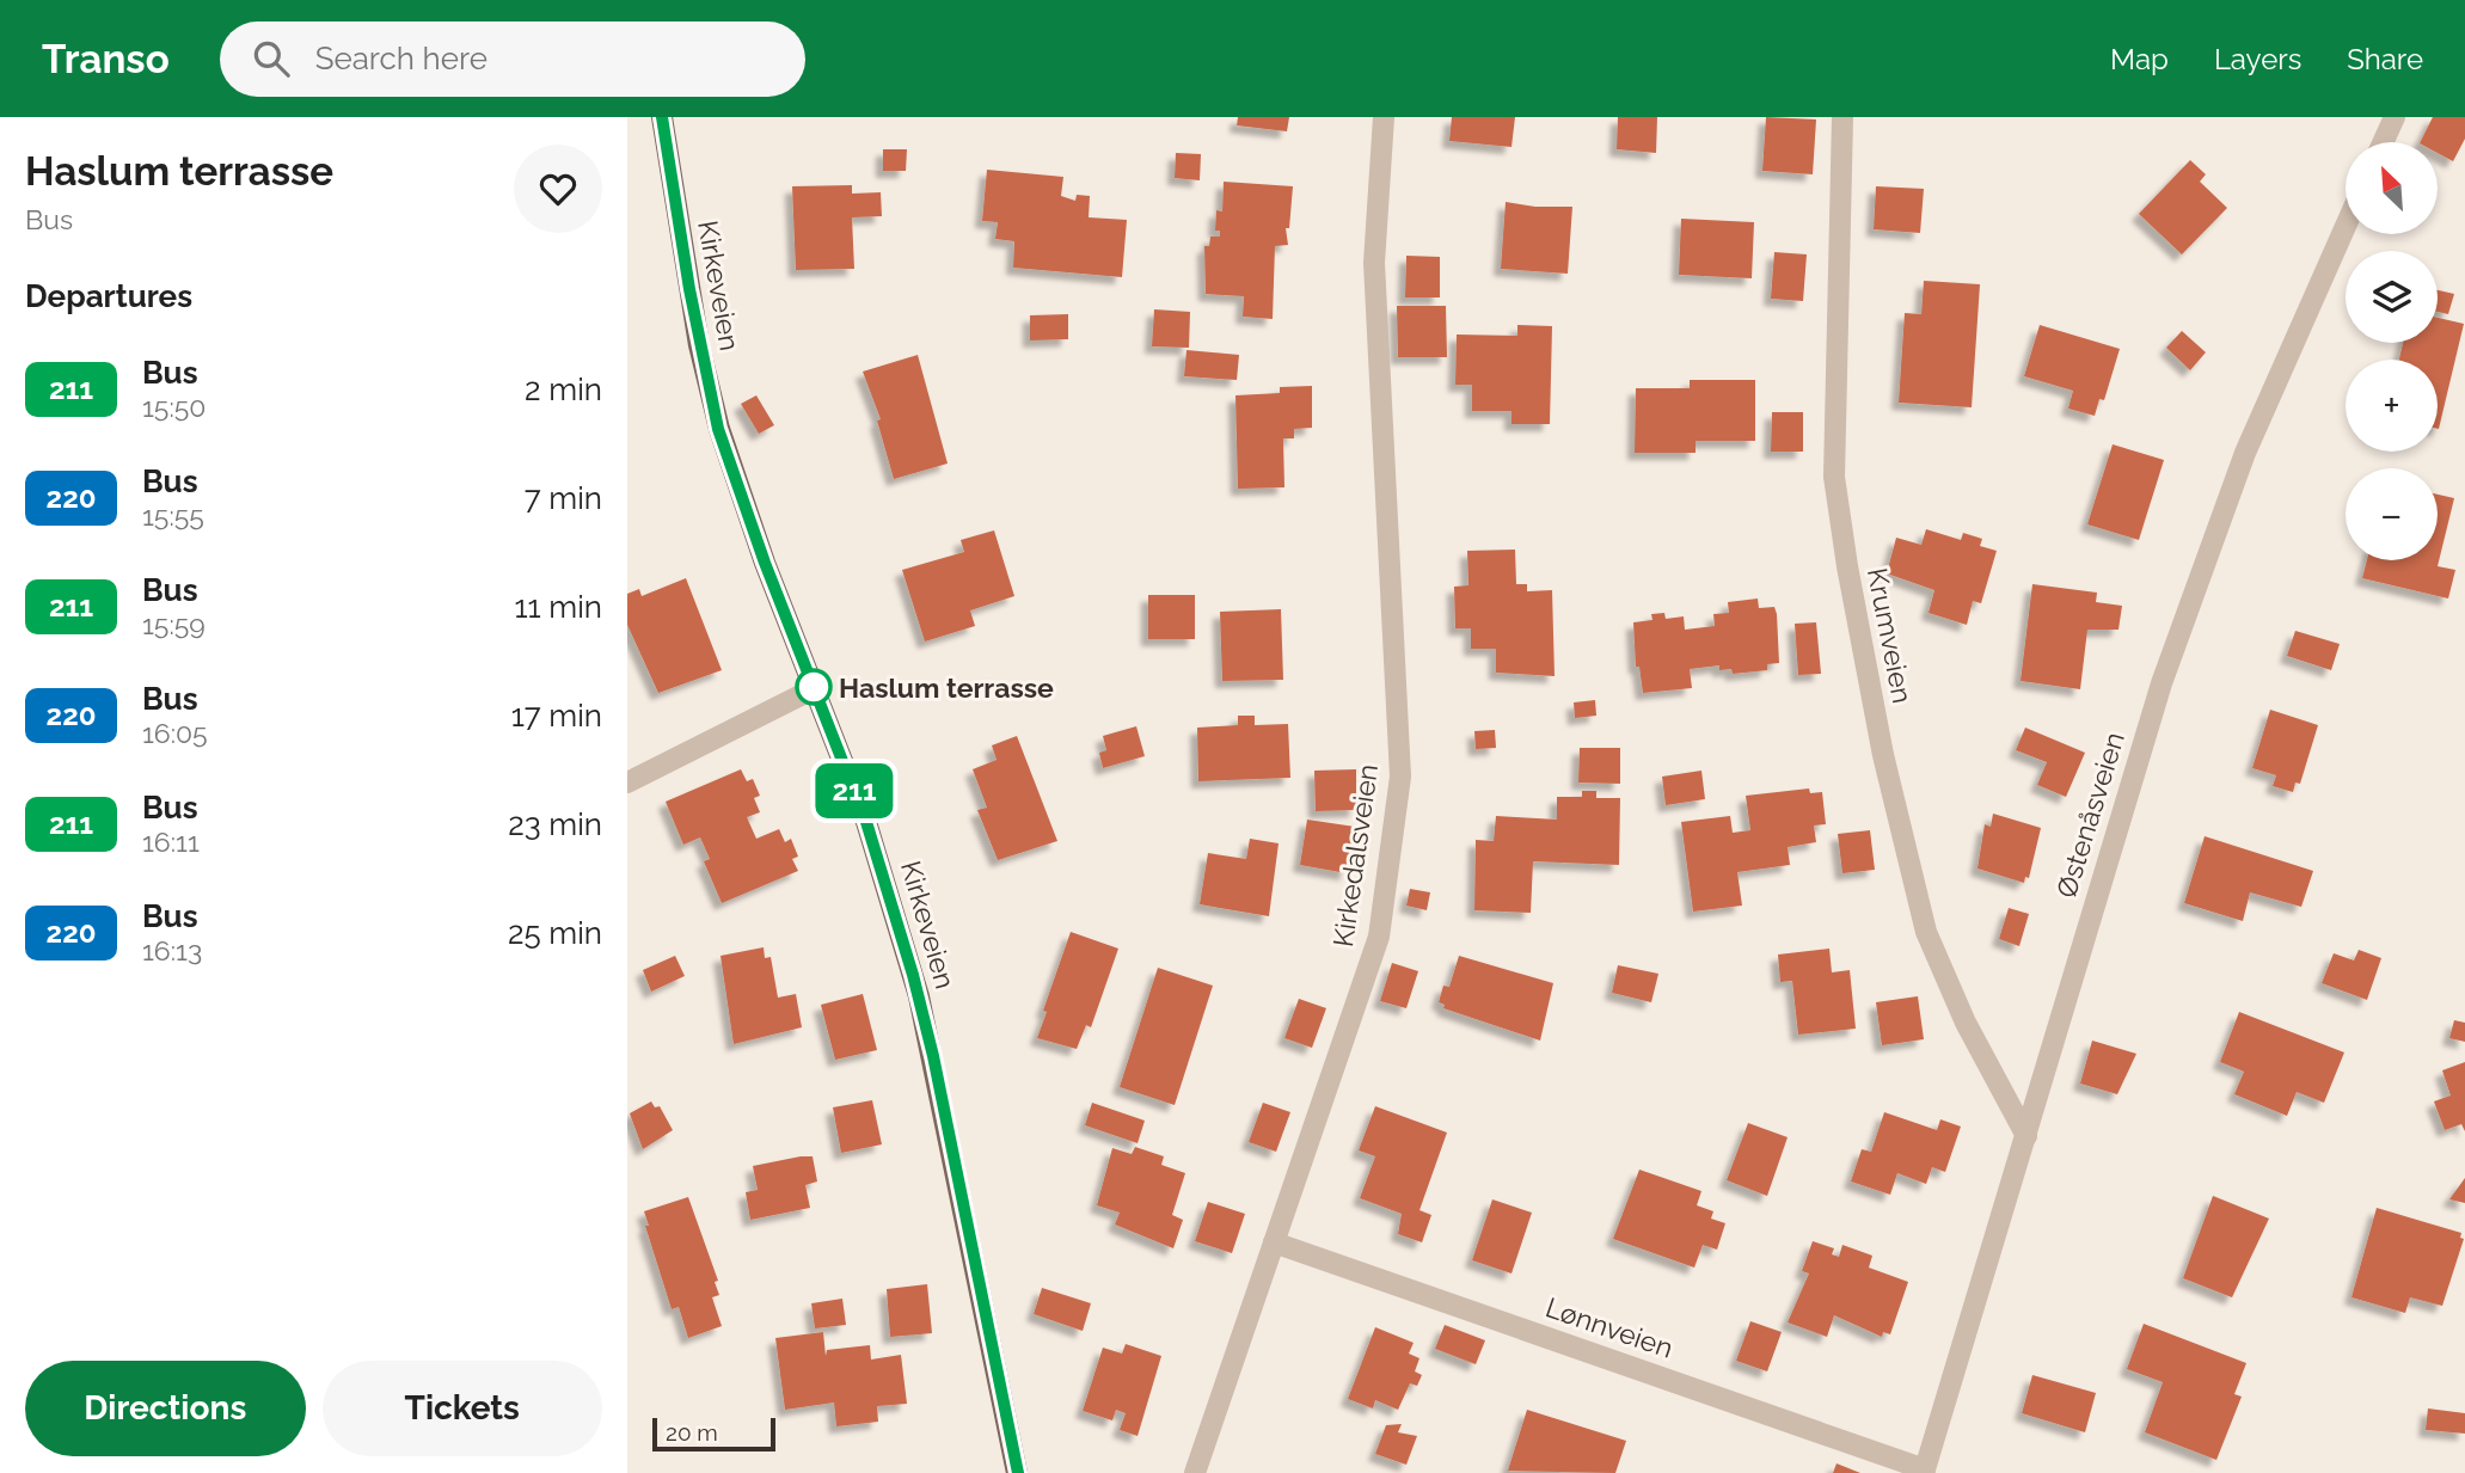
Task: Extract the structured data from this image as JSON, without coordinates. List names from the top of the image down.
{
  "streets": {
    "main road": ["Kirkeveien"],
    "street": [
      "Krumveien",
      "Østenåsveien",
      "Kirkedalsveien",
      "Lønnveien"
    ]
  },
  "crossings": [
    ["Krumveien", "Østenåsveien"],
    ["Østenåsveien", "Lønnveien"],
    ["Kirkedalsveien", "Lønnveien"]
  ],
  "places": ["Haslum terrasse"],
  "lines": ["bus line 211"],
  "scale_bar": "20 m",
  "north": "top left",
  "page": {
    "header": "Transo",
    "search": "Search here",
    "nav": ["Map", "Layers", "Share"],
    "heading": [
      ["Haslum terrasse", "Bus"],
      "Departures"
    ],
    "on_map": "211",
    "map_buttons": ["+", "−"],
    "list": [
      {
        "mark": "211",
        "name": "Bus",
        "note": "15:50",
        "value": "2 min"
      },
      {
        "mark": "220",
        "name": "Bus",
        "note": "15:55",
        "value": "7 min"
      },
      {
        "mark": "211",
        "name": "Bus",
        "note": "15:59",
        "value": "11 min"
      },
      {
        "mark": "220",
        "name": "Bus",
        "note": "16:05",
        "value": "17 min"
      },
      {
        "mark": "211",
        "name": "Bus",
        "note": "16:11",
        "value": "23 min"
      },
      {
        "mark": "220",
        "name": "Bus",
        "note": "16:13",
        "value": "25 min"
      }
    ],
    "buttons": ["Directions", "Tickets"],
    "scale": "20 m"
  }
}
